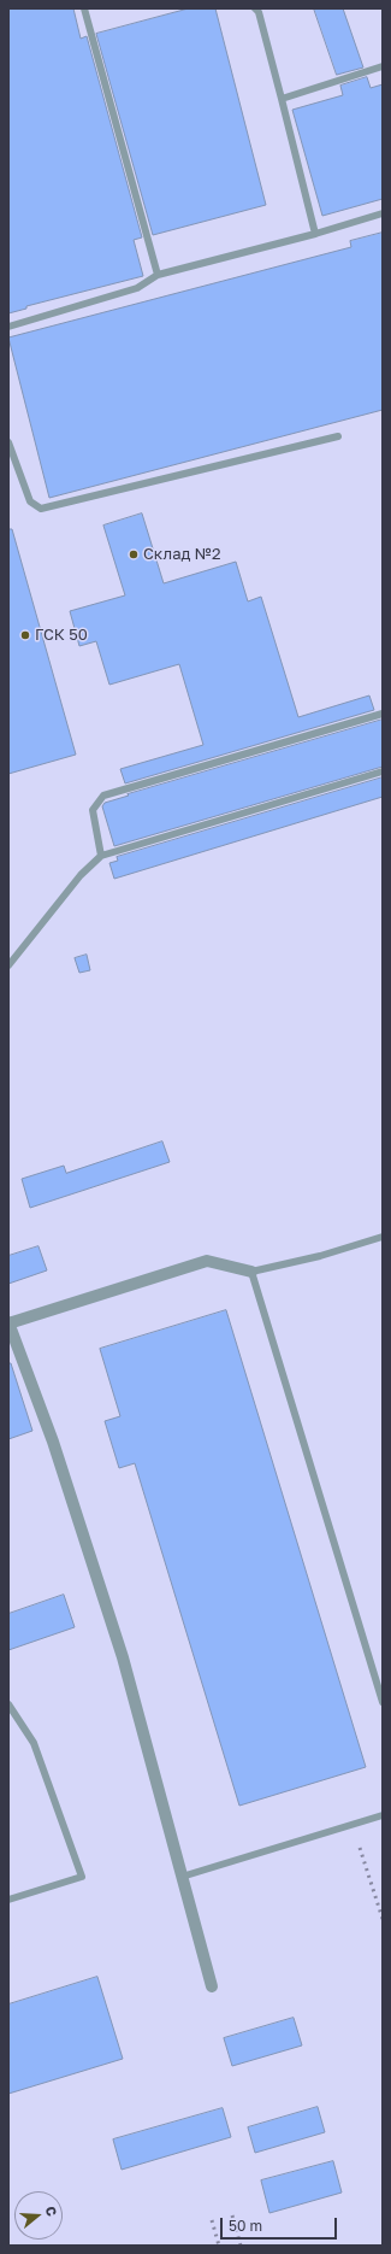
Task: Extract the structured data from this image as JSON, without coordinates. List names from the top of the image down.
{
  "places": ["Склад №2", "ГСК 50"],
  "scale_bar": "50 m",
  "north": "right"
}
